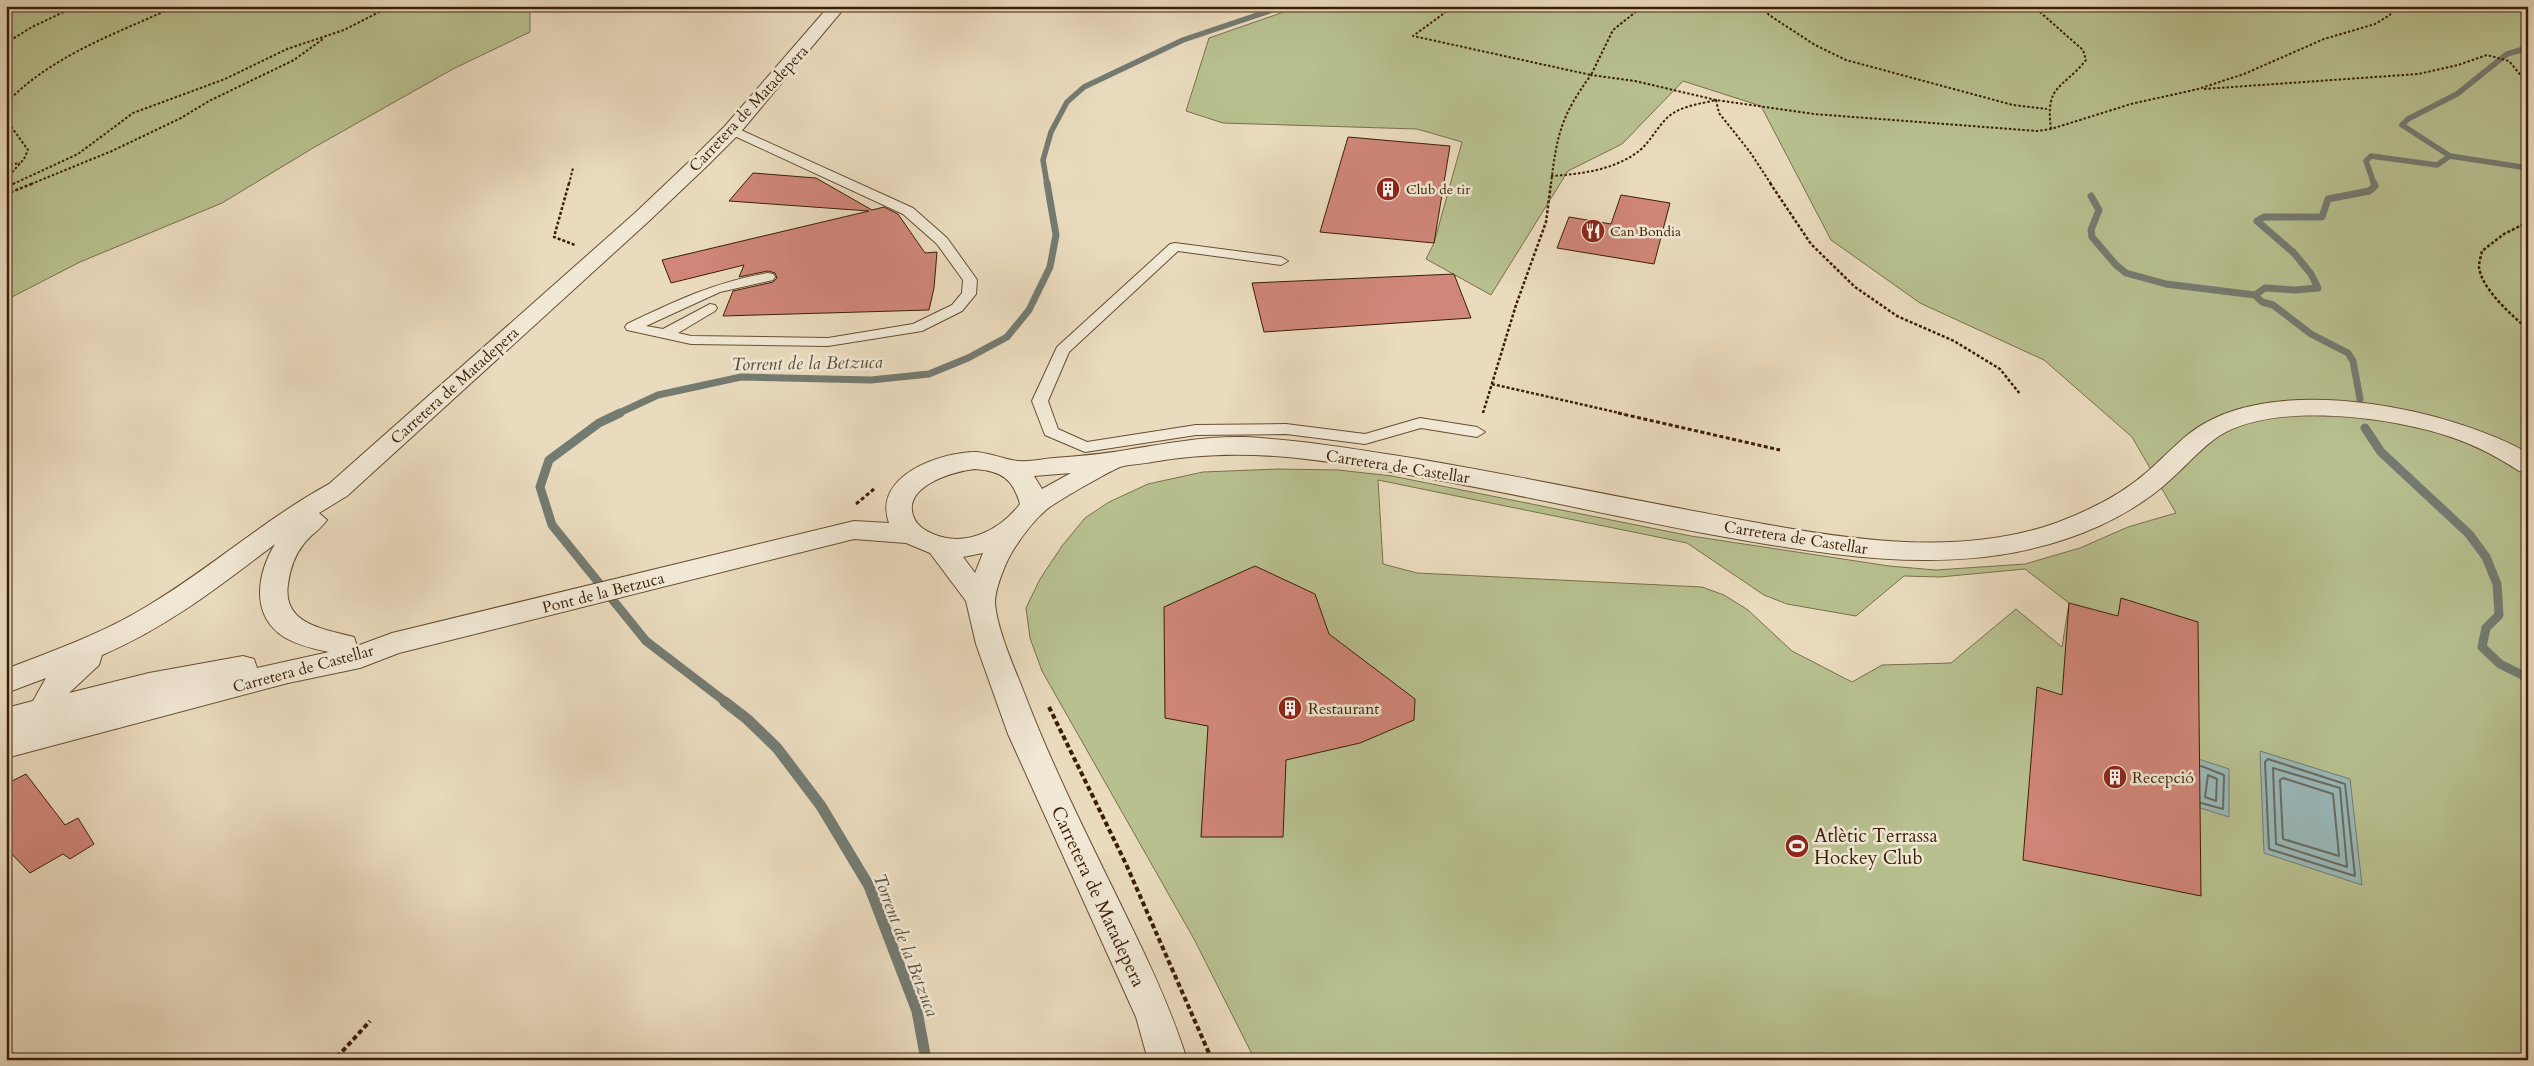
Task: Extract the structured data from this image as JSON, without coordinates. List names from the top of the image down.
{
  "streets": {
    "street": ["Carretera de Matadepera", "Carretera de Castellar", "Pont de la Betzuca"]
  },
  "crossings": [
    ["Carretera de Castellar", "Pont de la Betzuca"]
  ],
  "water": ["Torrent de la Betzuca"],
  "places": {
    "building": ["Club de tir", "Restaurant", "Recepció"],
    "restaurant": ["Can Bondia"],
    "sports": ["Atlètic Terrassa Hockey Club"]
  }
}
